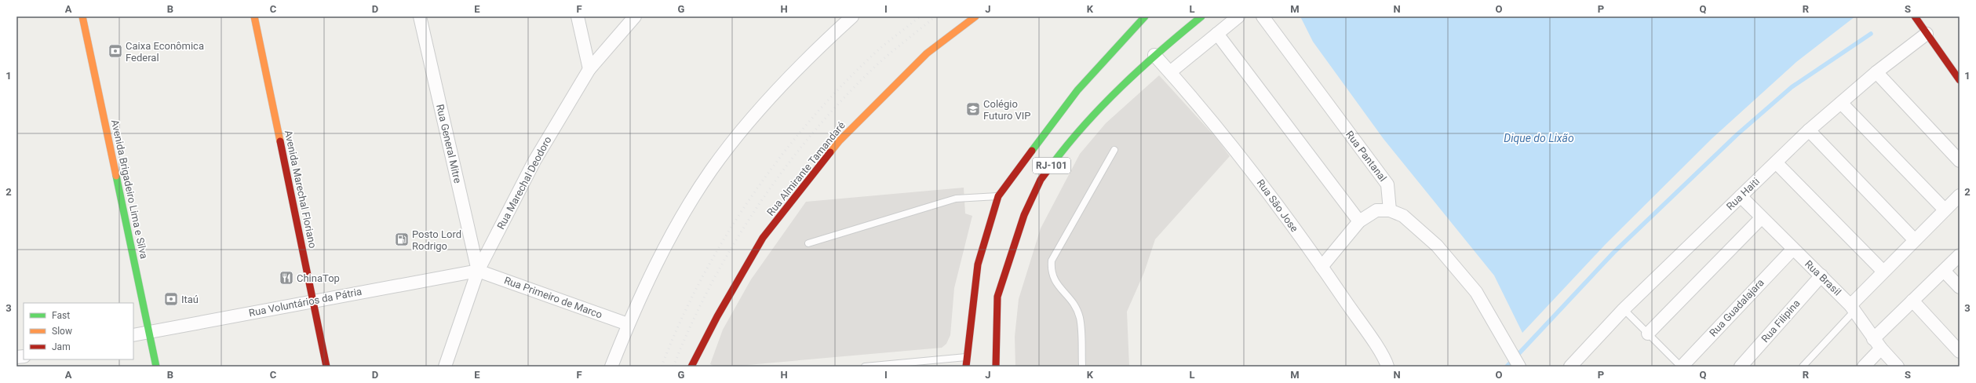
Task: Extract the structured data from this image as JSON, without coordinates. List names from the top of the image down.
{
  "streets": {
    "main road": [
      "RJ-101",
      "Rua Almirante Tamandaré",
      "Avenida Brigadeiro Lima e Silva",
      "Avenida Marechal Floriano"
    ],
    "street": [
      "Rua General Mitre",
      "Rua Pantanal",
      "Rua Marechal Deodoro",
      "Rua Haiti",
      "Rua Sāo Jose",
      "Rua Brasil",
      "Rua Primeiro de Marco",
      "Rua Voluntários da Pátria",
      "Rua Guadalajara",
      "Rua Filipina"
    ]
  },
  "crossings": [
    ["Rua General Mitre", "Rua Marechal Deodoro"],
    ["Rua General Mitre", "Rua Primeiro de Marco"],
    ["Rua General Mitre", "Rua Voluntários da Pátria"],
    ["RJ-101", "Rua Sāo Jose"],
    ["Rua Marechal Deodoro", "Rua Primeiro de Marco"],
    ["Rua Marechal Deodoro", "Rua Voluntários da Pátria"],
    ["Avenida Brigadeiro Lima e Silva", "Rua Voluntários da Pátria"],
    ["Avenida Marechal Floriano", "Rua Voluntários da Pátria"],
    ["Rua Haiti", "Rua Brasil"],
    ["Rua Brasil", "Rua Guadalajara"],
    ["Rua Brasil", "Rua Filipina"],
    ["Rua Primeiro de Marco", "Rua Voluntários da Pátria"]
  ],
  "water": ["Dique do Lixão"],
  "places": {
    "bank": ["Caixa Econômica Federal", "Itaú"],
    "school or university": ["Colégio Futuro VIP"],
    "fuel station": ["Posto Lord Rodrigo"],
    "restaurant": ["ChinaTop"]
  },
  "legend": ["Fast", "Slow", "Jam"],
  "grid": {
    "columns": [
      "A",
      "B",
      "C",
      "D",
      "E",
      "F",
      "G",
      "H",
      "I",
      "J",
      "K",
      "L",
      "M",
      "N",
      "O",
      "P",
      "Q",
      "R",
      "S"
    ],
    "rows": ["1", "2", "3"]
  }
}
